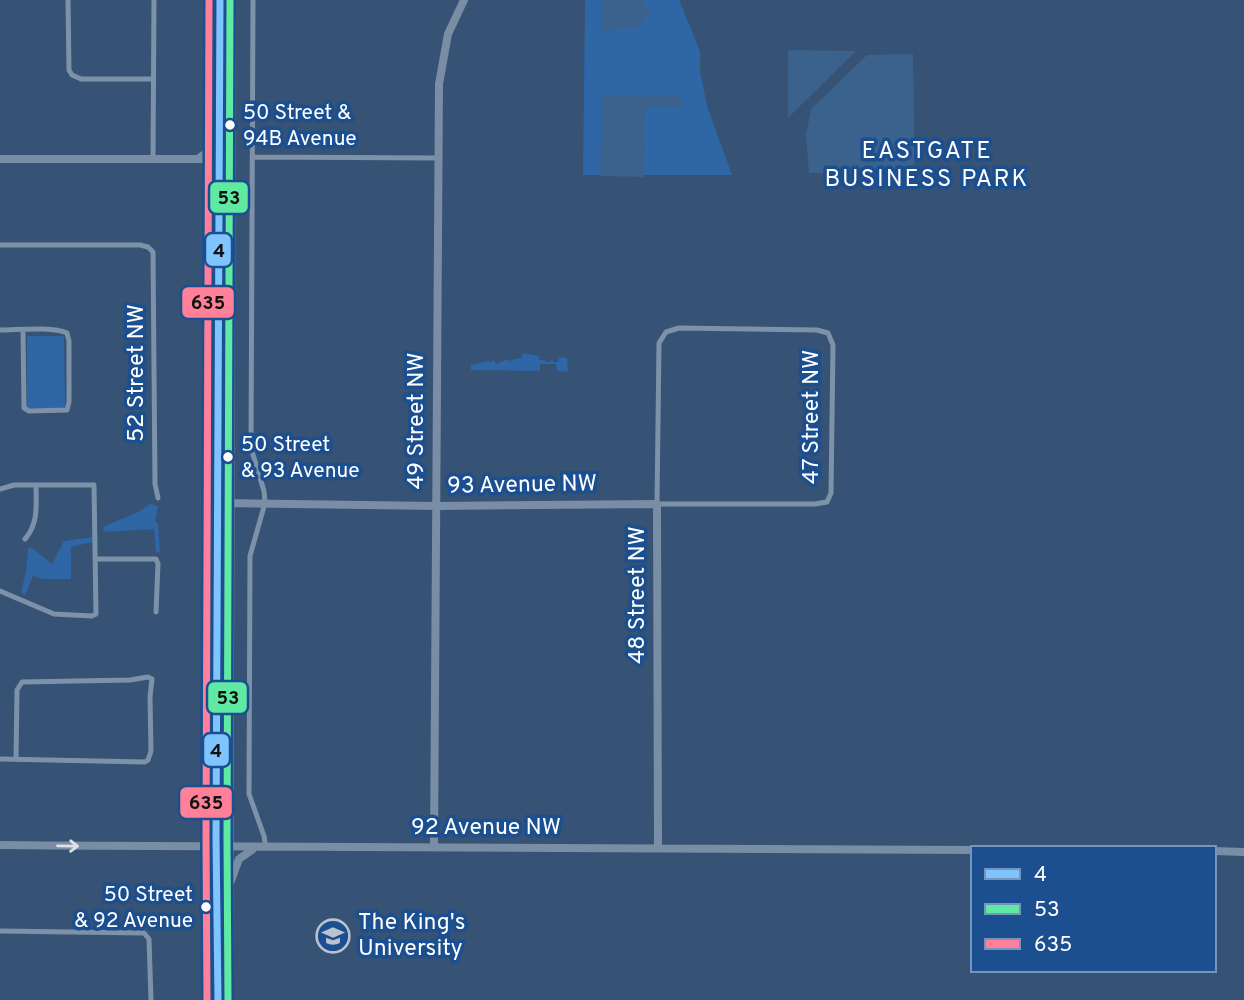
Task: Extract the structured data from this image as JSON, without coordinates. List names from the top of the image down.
{
  "streets": {
    "main road": [
      "49 Street NW",
      "93 Avenue NW",
      "48 Street NW",
      "92 Avenue NW"
    ],
    "street": ["52 Street NW", "47 Street NW"]
  },
  "crossings": [
    ["47 Street NW", "93 Avenue NW"],
    ["47 Street NW", "48 Street NW"],
    ["49 Street NW", "93 Avenue NW"],
    ["49 Street NW", "92 Avenue NW"],
    ["93 Avenue NW", "48 Street NW"],
    ["48 Street NW", "92 Avenue NW"]
  ],
  "districts": ["EASTGATE BUSINESS PARK"],
  "places": {
    "other": ["50 Street & 94B Avenue", "50 Street & 93 Avenue", "50 Street & 92 Avenue"],
    "school or university": ["The King's University"]
  },
  "lines": ["transit line 4", "transit line 53", "transit line 635"],
  "legend": ["4", "53", "635"]
}
